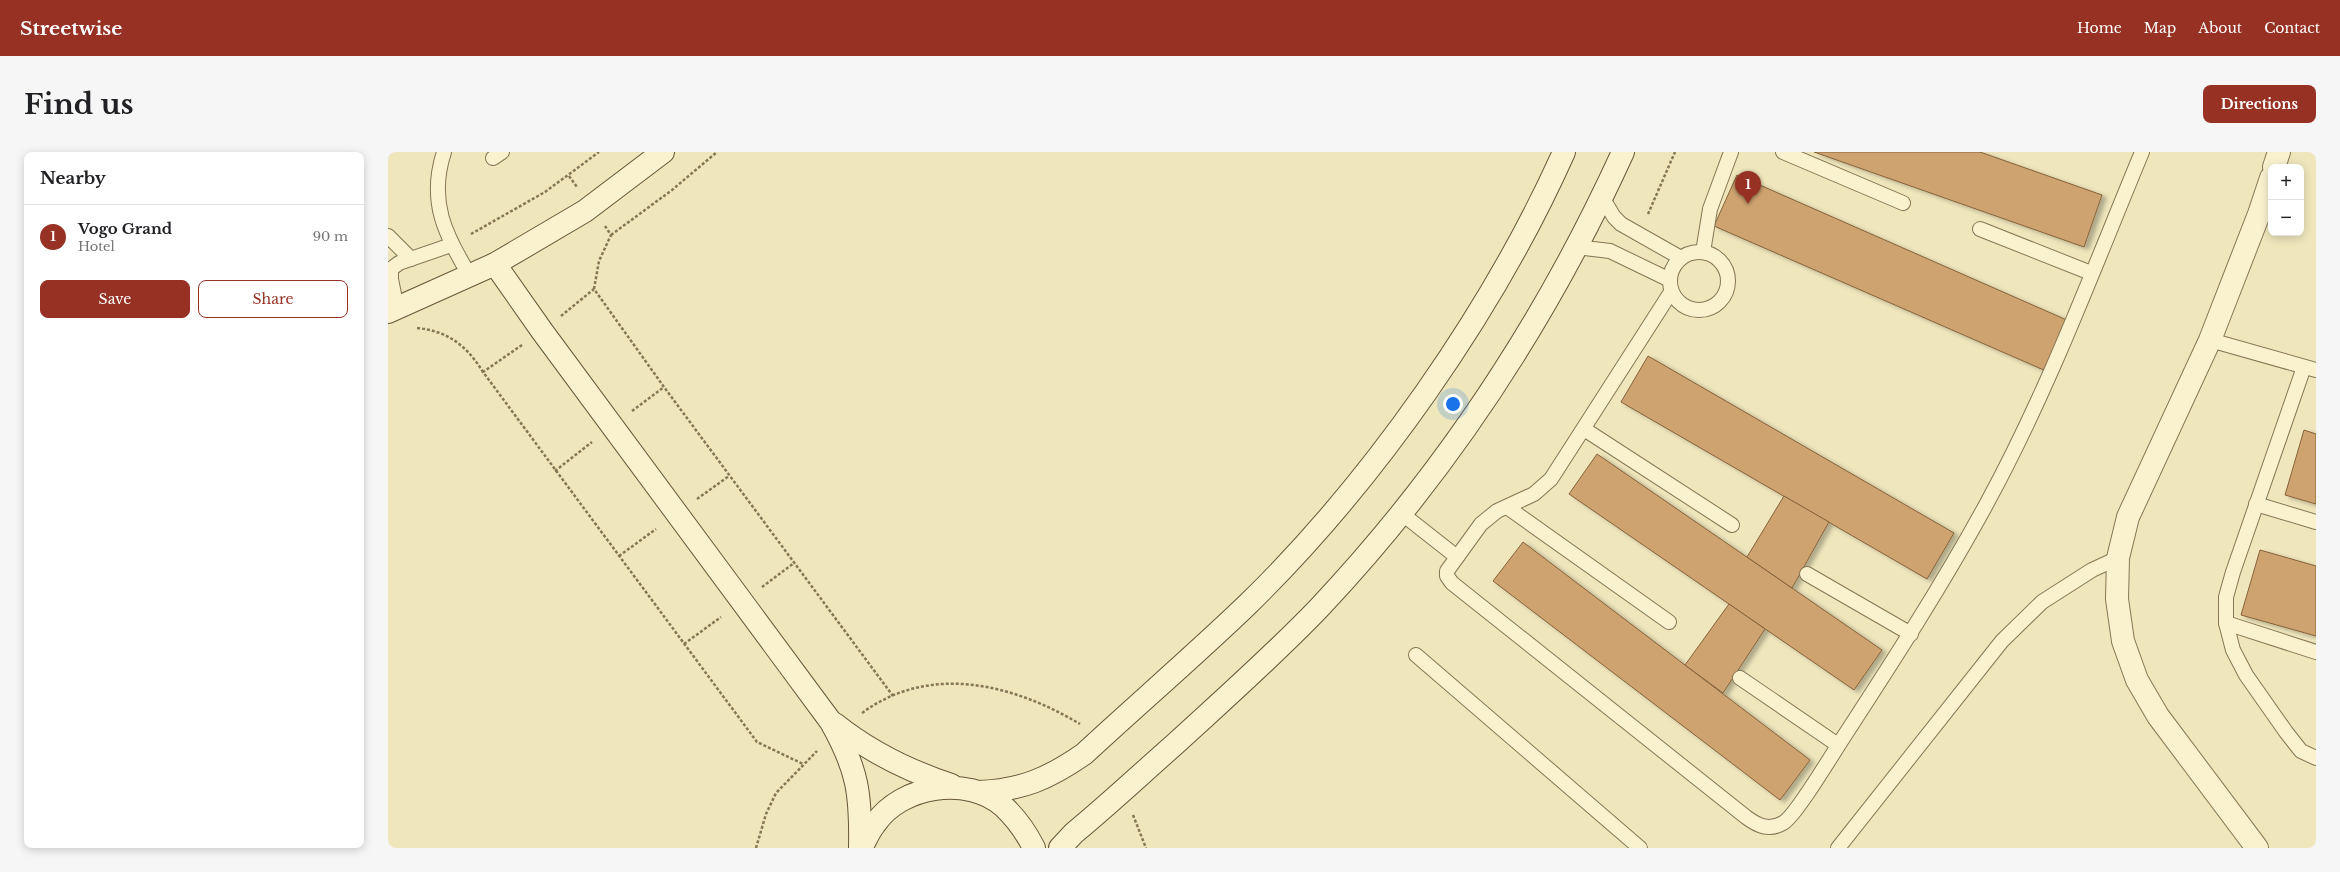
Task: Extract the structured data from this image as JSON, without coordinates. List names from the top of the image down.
{
  "page": {
    "header": "Streetwise",
    "nav": [
      "Home",
      "Map",
      "About",
      "Contact"
    ],
    "buttons": [
      "Directions",
      ["Save", "Share"]
    ],
    "title": "Find us",
    "heading": "Nearby",
    "map_buttons": ["+", "−"],
    "pins": "1",
    "list": [
      {
        "mark": "1",
        "name": "Vogo Grand",
        "note": "Hotel",
        "value": "90 m"
      }
    ]
  }
}
